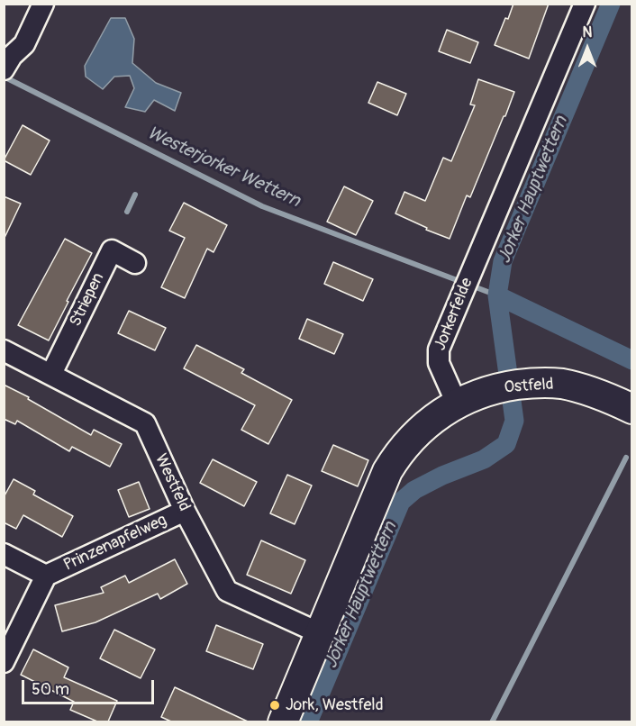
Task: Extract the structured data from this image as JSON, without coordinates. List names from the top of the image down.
{
  "streets": {
    "street": [
      "Striepen",
      "Jorkerfelde",
      "Ostfeld",
      "Westfeld",
      "Prinzenapfelweg"
    ]
  },
  "crossings": [
    ["Striepen", "Westfeld"],
    ["Jorkerfelde", "Ostfeld"],
    ["Westfeld", "Prinzenapfelweg"]
  ],
  "water": ["Westerjorker Wettern", "Jorker Hauptwettern"],
  "places": ["Jork, Westfeld"],
  "scale_bar": "50 m",
  "north": "top"
}
